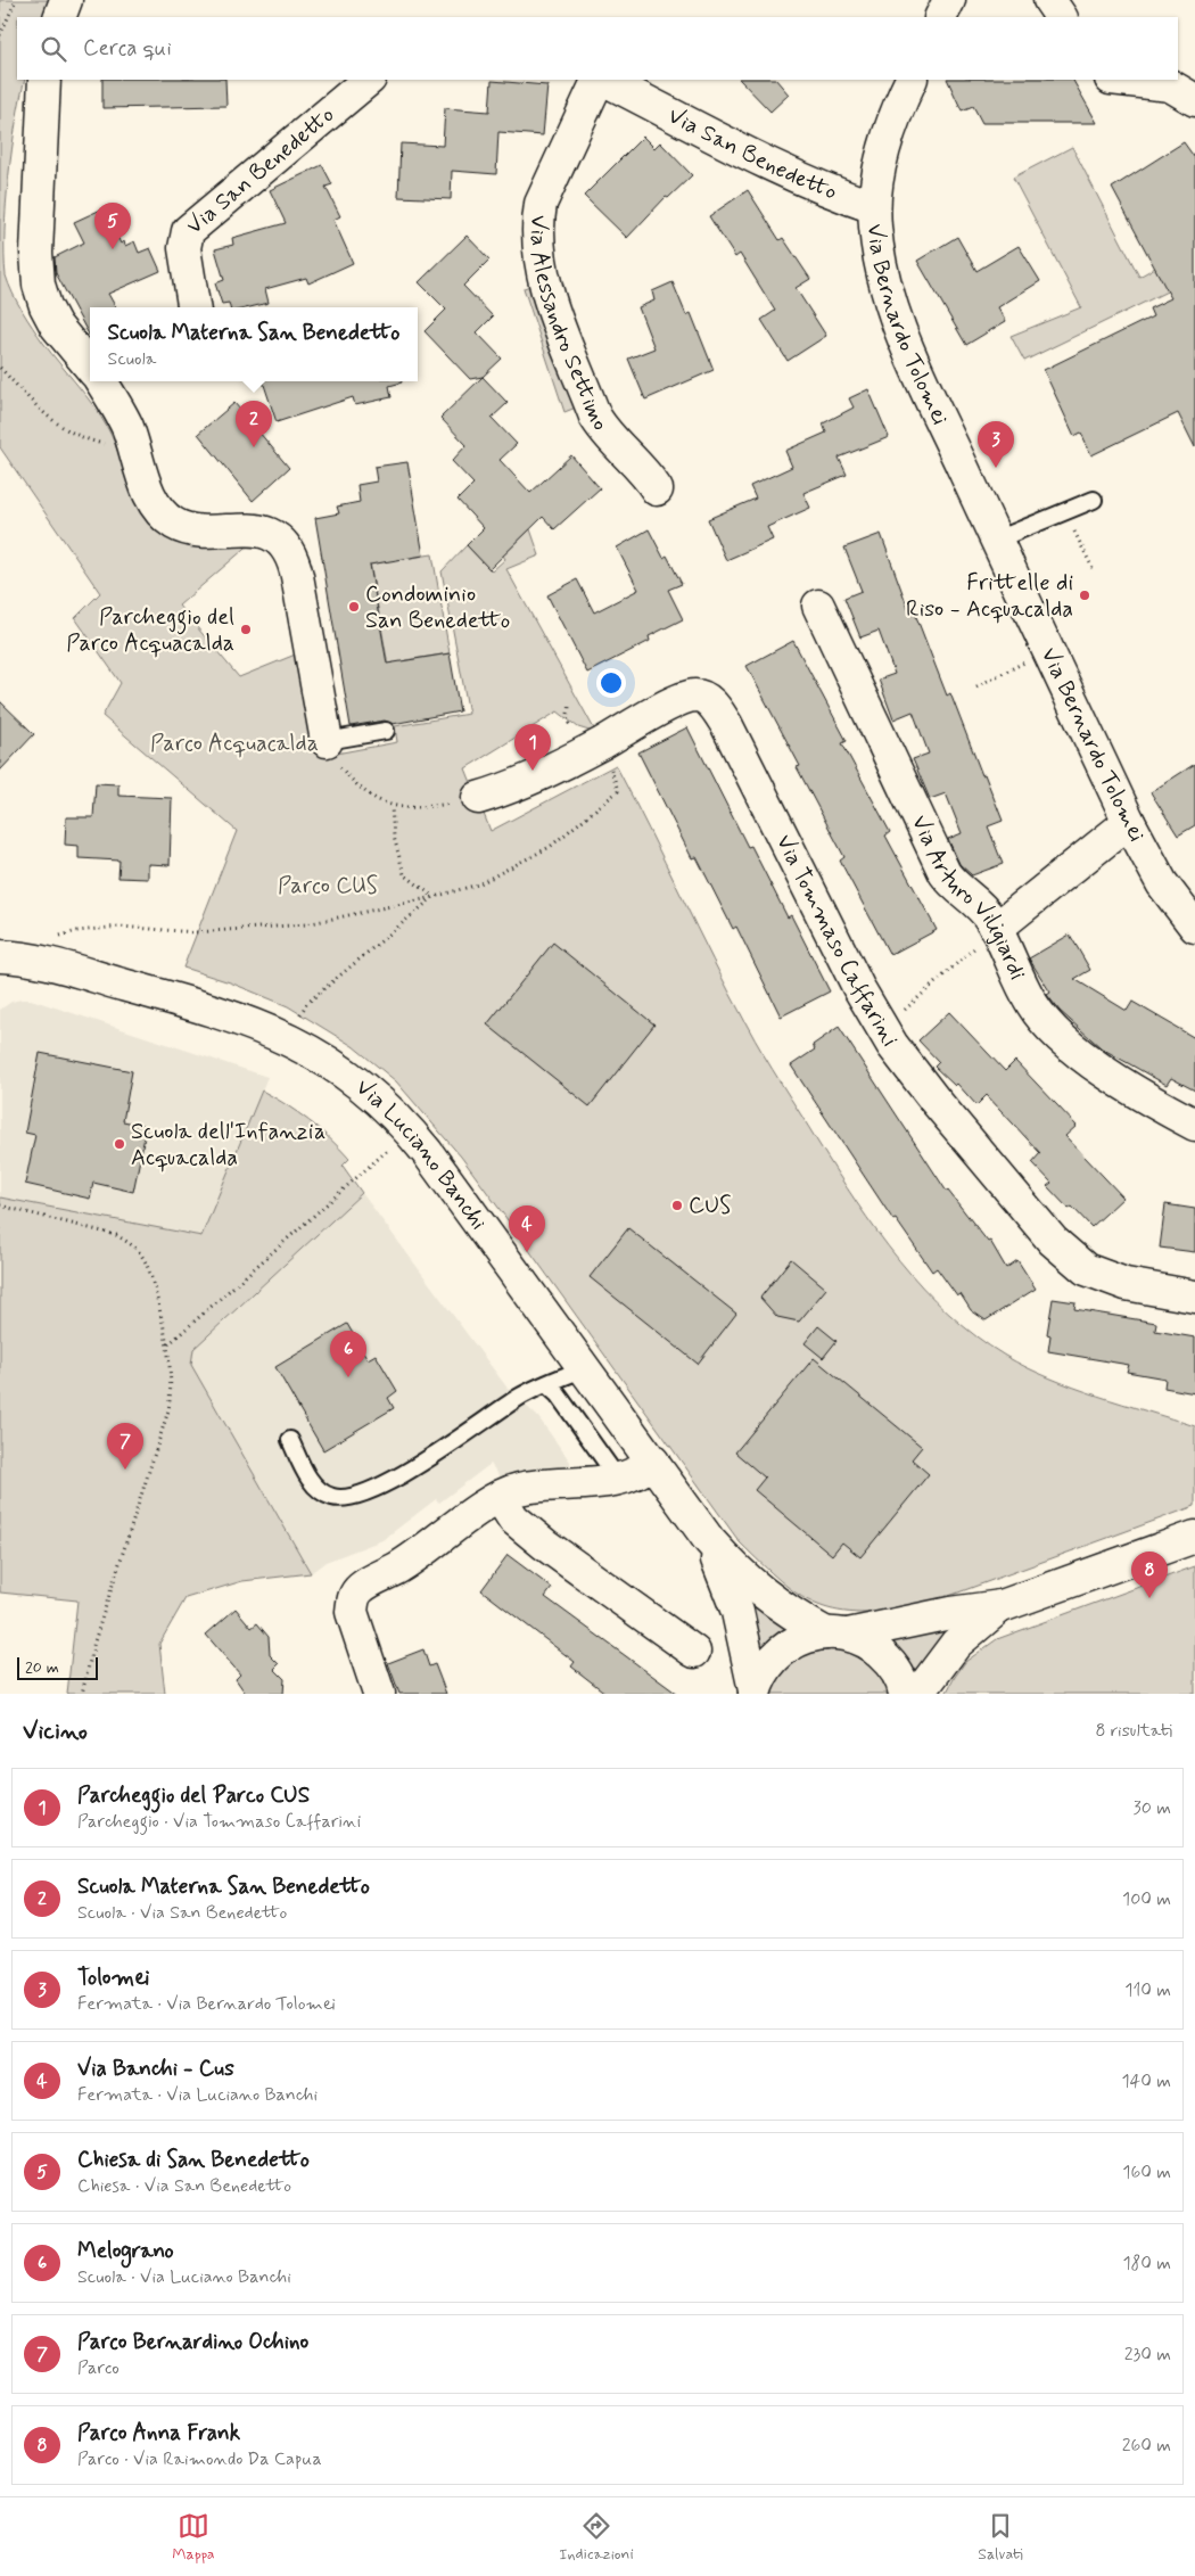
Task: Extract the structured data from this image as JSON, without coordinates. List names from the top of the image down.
{
  "streets": {
    "street": [
      "Via San Benedetto",
      "Via Alessandro Settimo",
      "Via Bernardo Tolomei",
      "Via Arturo Viligiardi",
      "Via Tommaso Caffarini",
      "Via Luciano Banchi"
    ]
  },
  "crossings": [
    ["Via San Benedetto", "Via Bernardo Tolomei"]
  ],
  "parks": ["Parco Acquacalda", "Parco CUS"],
  "places": [
    "Frittelle di Riso - Acquacalda",
    "Condominio San Benedetto",
    "Parcheggio del Parco Acquacalda",
    "Scuola dell'Infanzia Acquacalda",
    "CUS"
  ],
  "scale_bar": "20 m",
  "page": {
    "search": "Cerca qui",
    "pins": [
      "5",
      "2",
      "3",
      "1",
      "4",
      "6",
      "7",
      "8"
    ],
    "popup": ["Scuola Materna San Benedetto", "Scuola"],
    "scale": "20 m",
    "heading": ["Vicino", "8 risultati"],
    "list": [
      {
        "mark": "1",
        "name": "Parcheggio del Parco CUS",
        "note": "Parcheggio · Via Tommaso Caffarini",
        "value": "30 m"
      },
      {
        "mark": "2",
        "name": "Scuola Materna San Benedetto",
        "note": "Scuola · Via San Benedetto",
        "value": "100 m"
      },
      {
        "mark": "3",
        "name": "Tolomei",
        "note": "Fermata · Via Bernardo Tolomei",
        "value": "110 m"
      },
      {
        "mark": "4",
        "name": "Via Banchi - Cus",
        "note": "Fermata · Via Luciano Banchi",
        "value": "140 m"
      },
      {
        "mark": "5",
        "name": "Chiesa di San Benedetto",
        "note": "Chiesa · Via San Benedetto",
        "value": "160 m"
      },
      {
        "mark": "6",
        "name": "Melograno",
        "note": "Scuola · Via Luciano Banchi",
        "value": "180 m"
      },
      {
        "mark": "7",
        "name": "Parco Bernardino Ochino",
        "note": "Parco",
        "value": "230 m"
      },
      {
        "mark": "8",
        "name": "Parco Anna Frank",
        "note": "Parco · Via Raimondo Da Capua",
        "value": "260 m"
      }
    ],
    "nav": ["Mappa", "Indicazioni", "Salvati"]
  }
}
